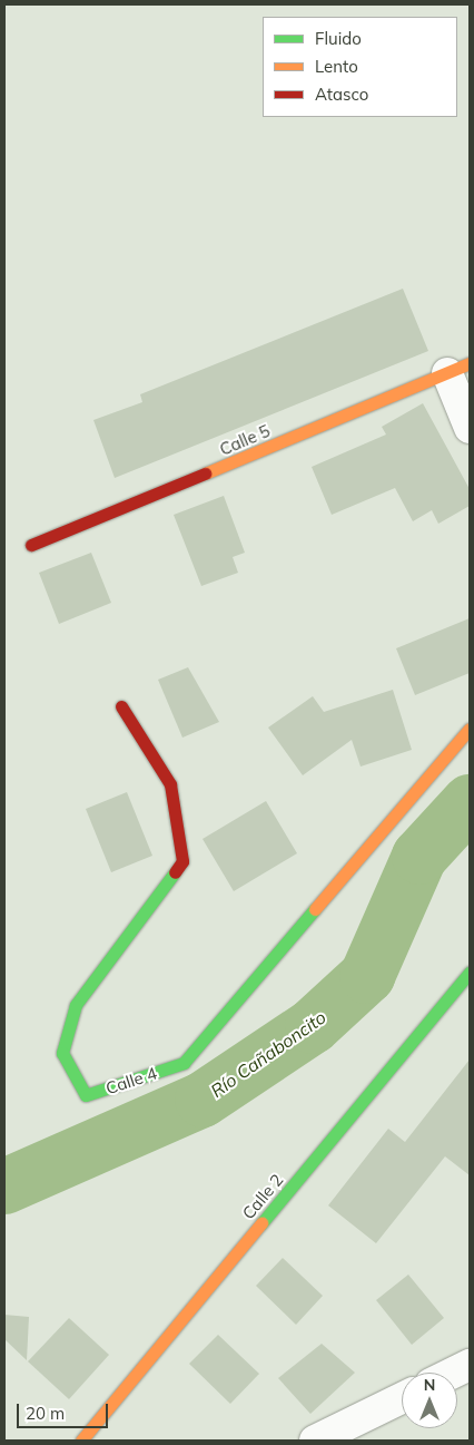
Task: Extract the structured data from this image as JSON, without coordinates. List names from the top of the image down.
{
  "streets": {
    "street": ["Calle 5", "Calle 4", "Calle 2"]
  },
  "water": ["Río Cañaboncito"],
  "legend": ["Fluido", "Lento", "Atasco"],
  "scale_bar": "20 m",
  "north": "top"
}
